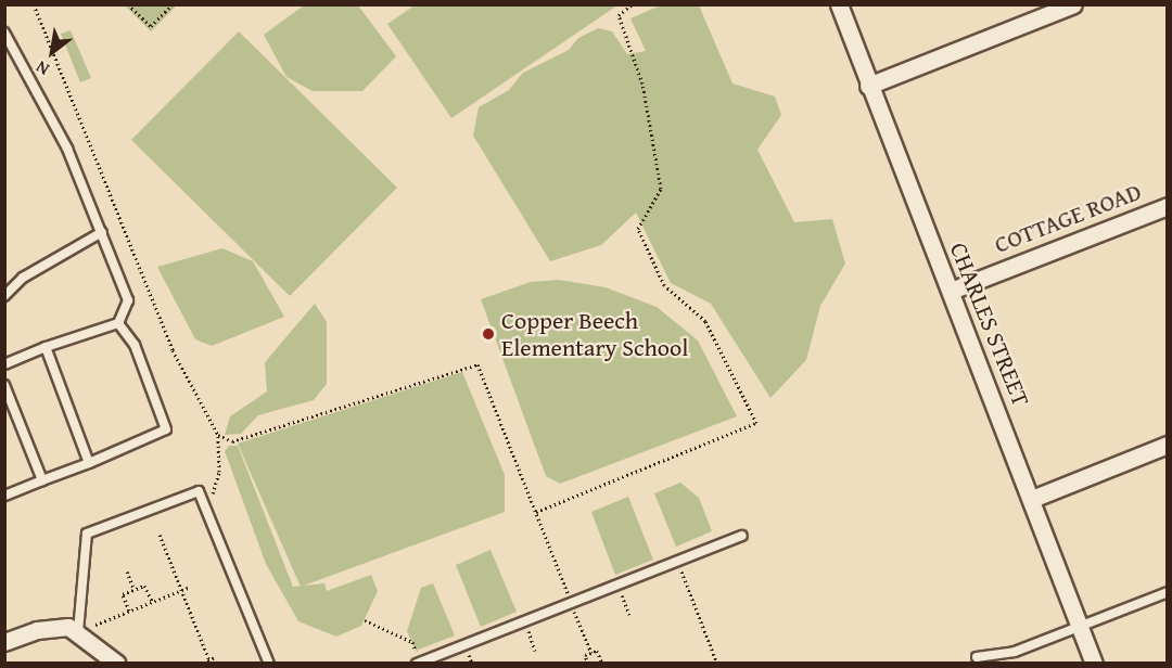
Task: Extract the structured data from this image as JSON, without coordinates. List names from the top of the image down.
{
  "streets": {
    "street": ["COTTAGE ROAD", "CHARLES STREET"]
  },
  "crossings": [
    ["COTTAGE ROAD", "CHARLES STREET"]
  ],
  "places": ["Copper Beech Elementary School"],
  "north": "bottom left"
}
